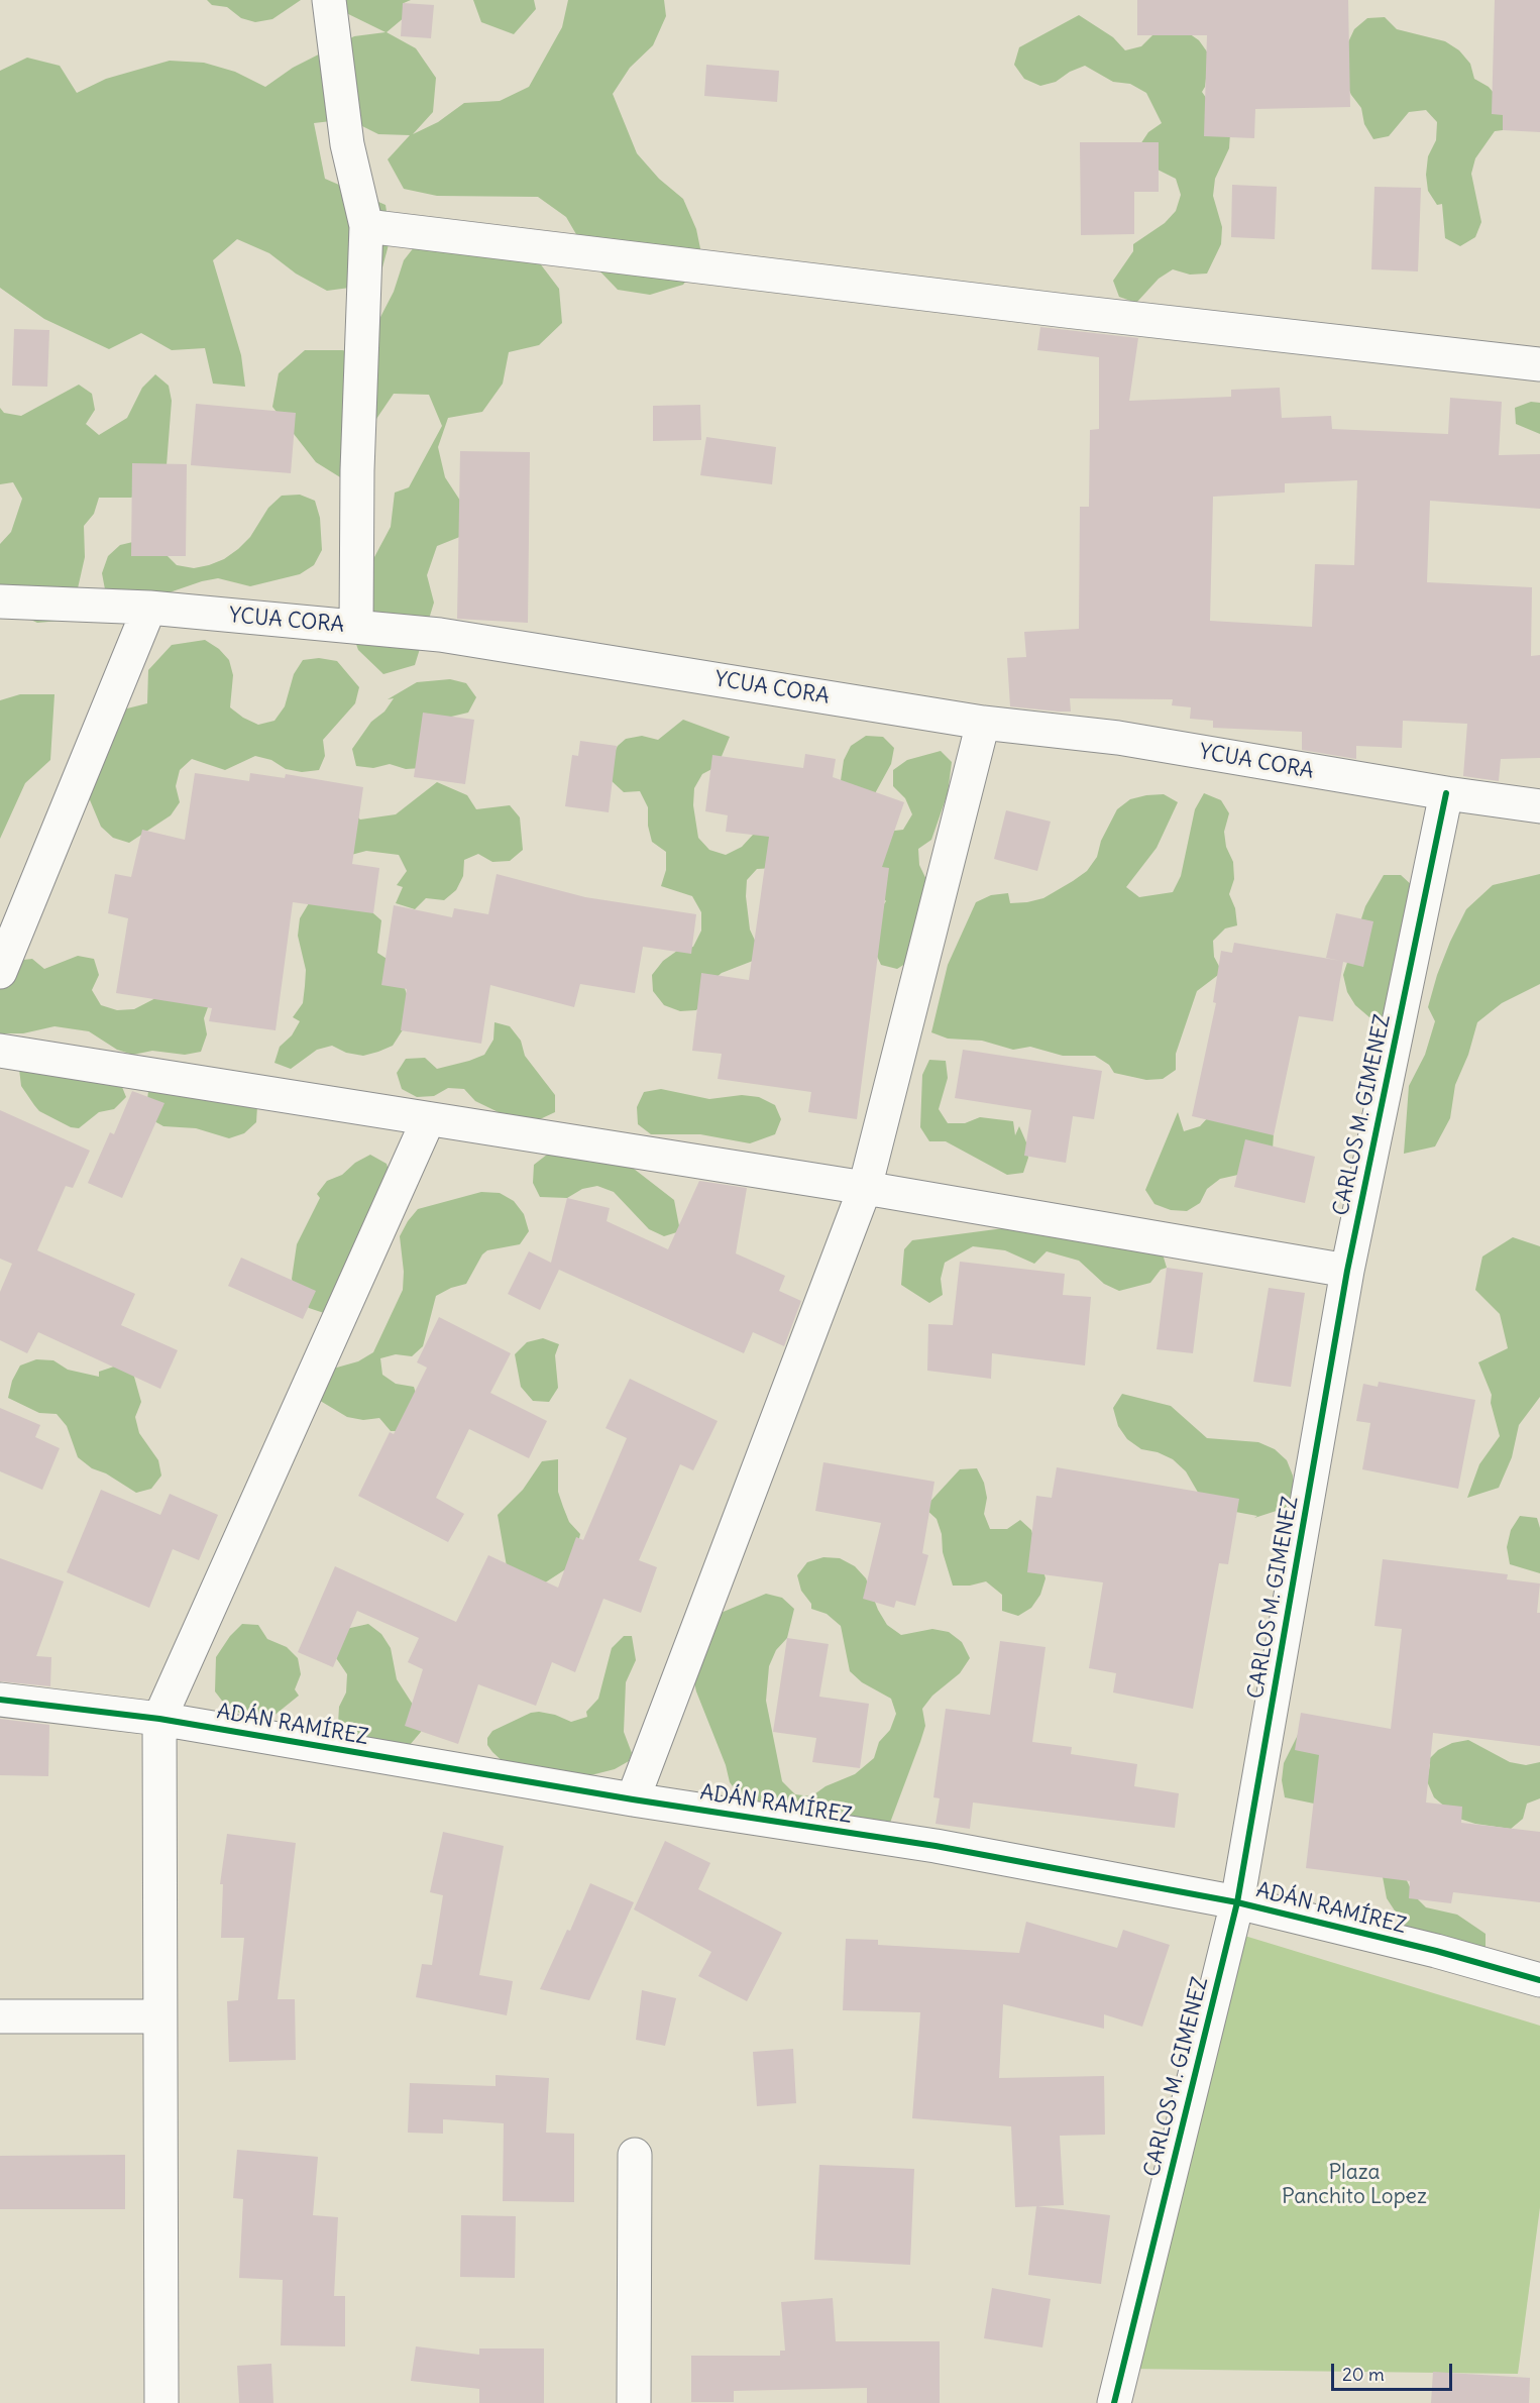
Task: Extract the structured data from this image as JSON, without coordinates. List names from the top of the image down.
{
  "streets": {
    "street": ["YCUA CORA", "CARLOS M. GIMENEZ", "ADÁN RAMÍREZ"]
  },
  "crossings": [
    ["YCUA CORA", "CARLOS M. GIMENEZ"],
    ["CARLOS M. GIMENEZ", "ADÁN RAMÍREZ"]
  ],
  "parks": ["Plaza Panchito Lopez"],
  "scale_bar": "20 m"
}
